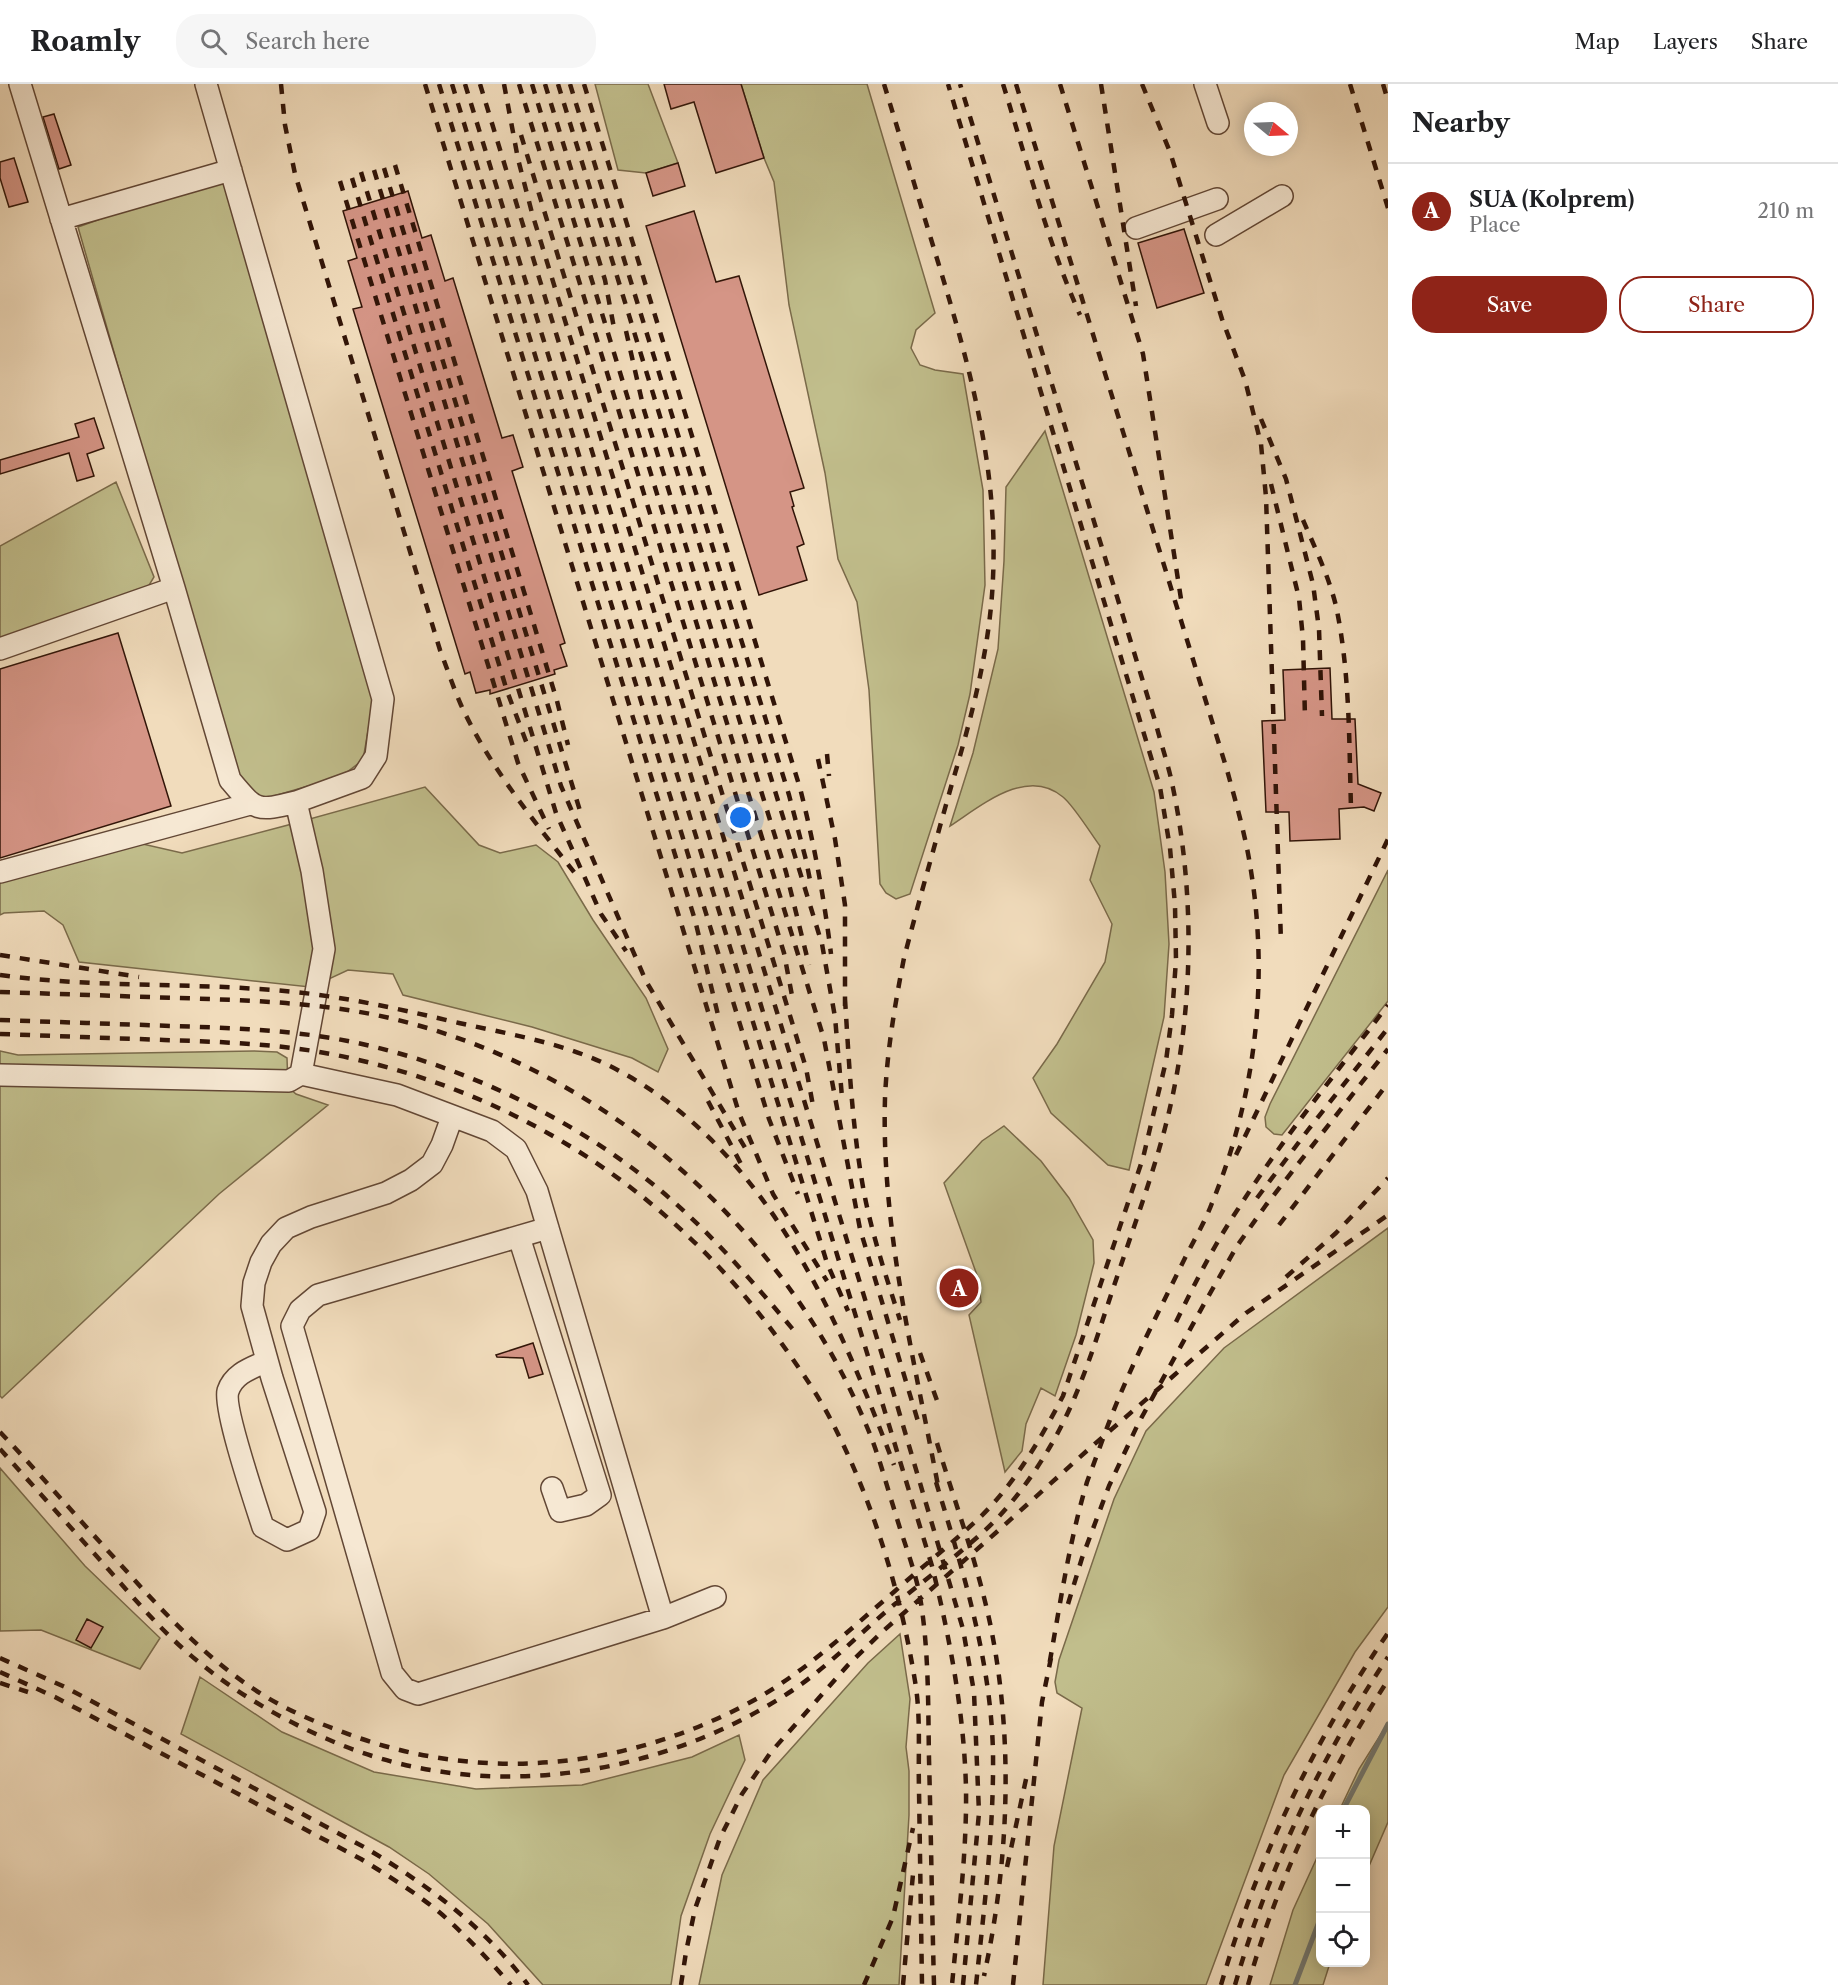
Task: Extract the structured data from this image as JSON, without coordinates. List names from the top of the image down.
{
  "north": "right",
  "page": {
    "header": "Roamly",
    "search": "Search here",
    "nav": ["Map", "Layers", "Share"],
    "heading": "Nearby",
    "list": [
      {
        "mark": "A",
        "name": "SUA (Kolprem)",
        "note": "Place",
        "value": "210 m"
      }
    ],
    "buttons": ["Save", "Share"],
    "pins": "A",
    "map_buttons": ["+", "−"]
  }
}
